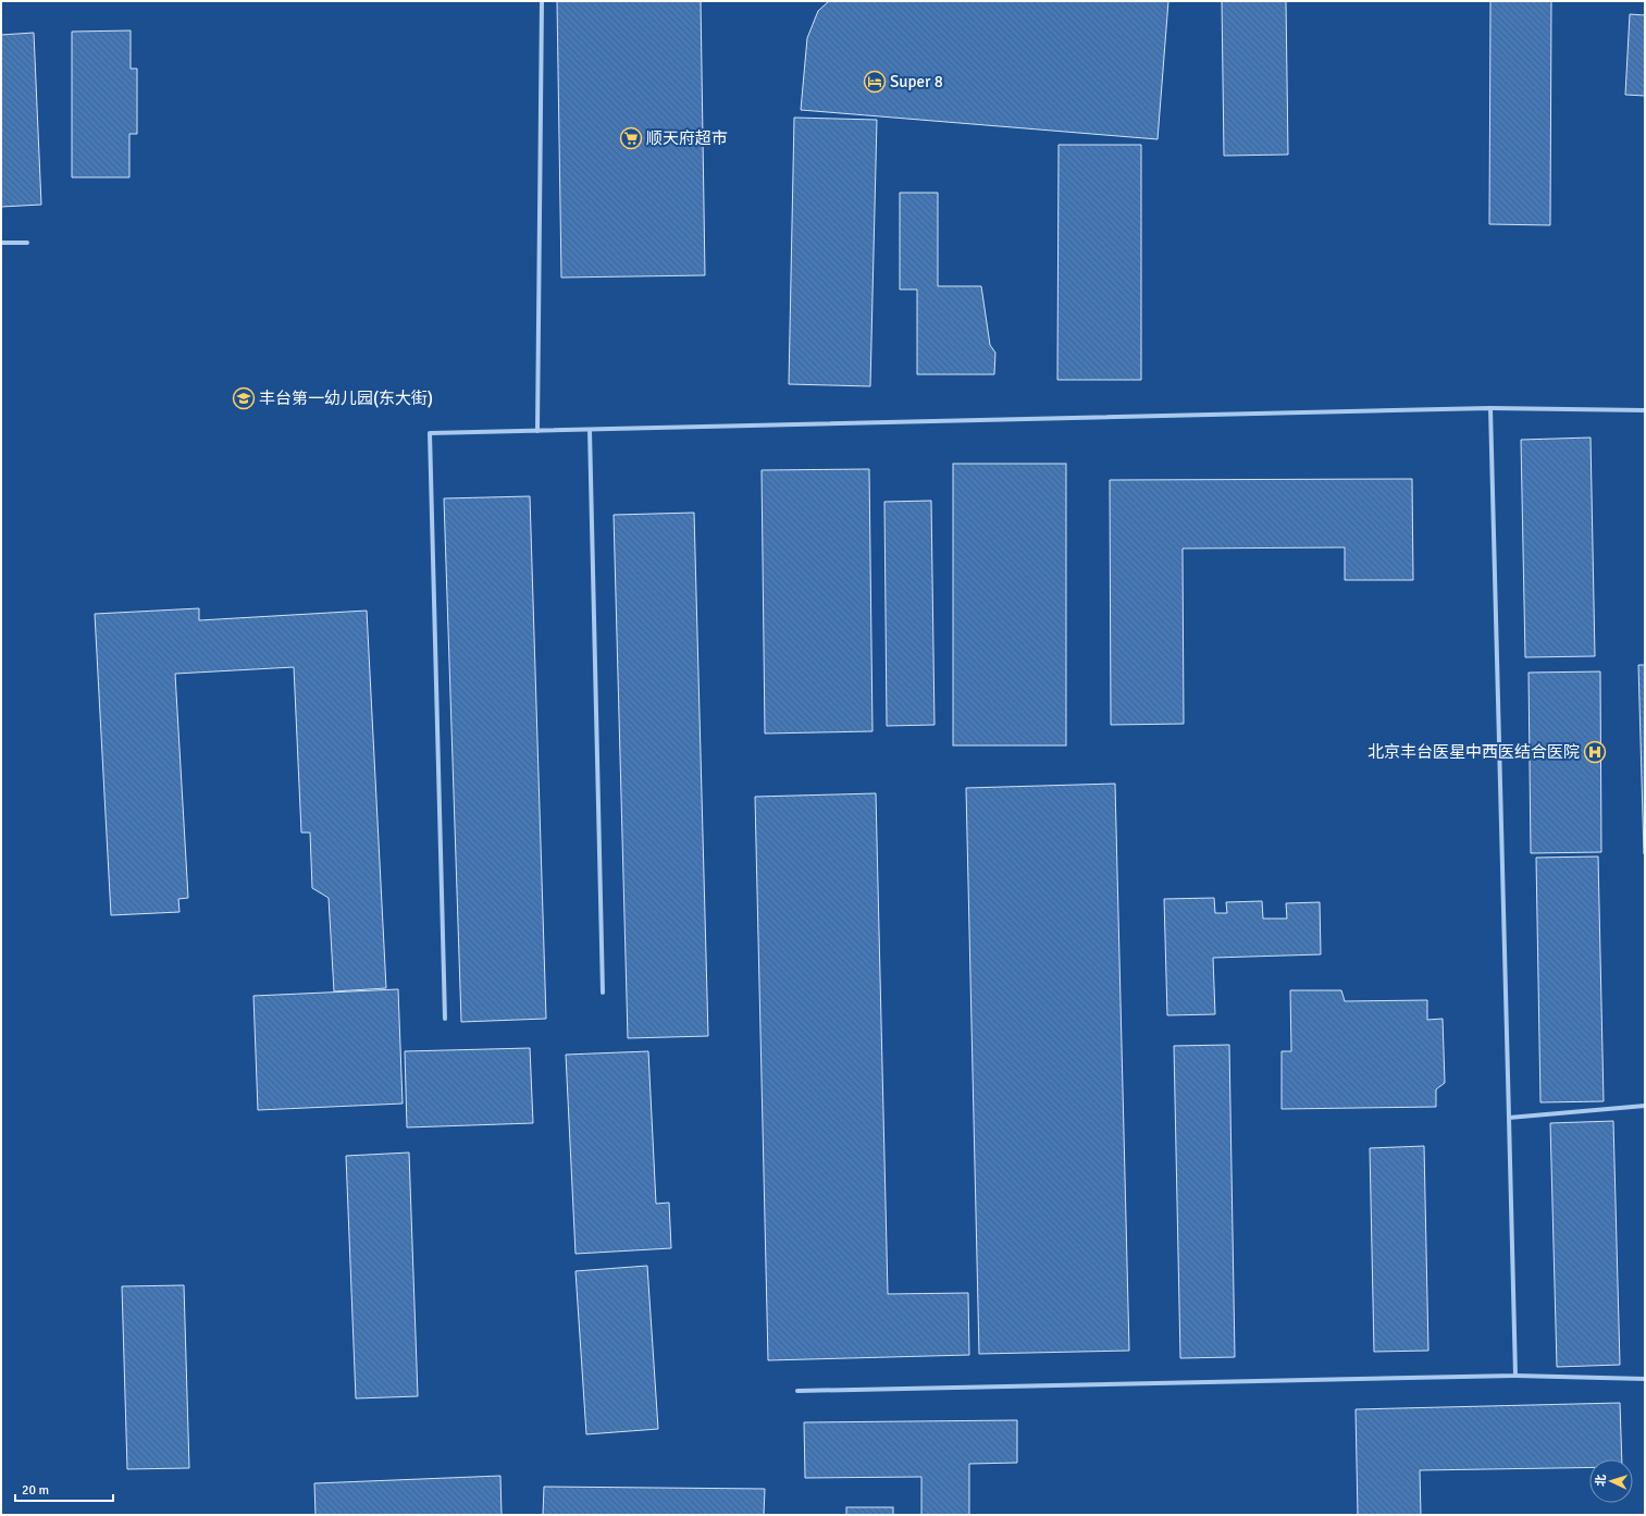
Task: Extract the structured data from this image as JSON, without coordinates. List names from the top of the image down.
{
  "places": {
    "hotel": ["Super 8"],
    "supermarket": ["顺天府超市"],
    "school or university": ["丰台第一幼儿园(东大街)"],
    "hospital": ["北京丰台医星中西医结合医院"]
  },
  "scale_bar": "20 m",
  "north": "left"
}
